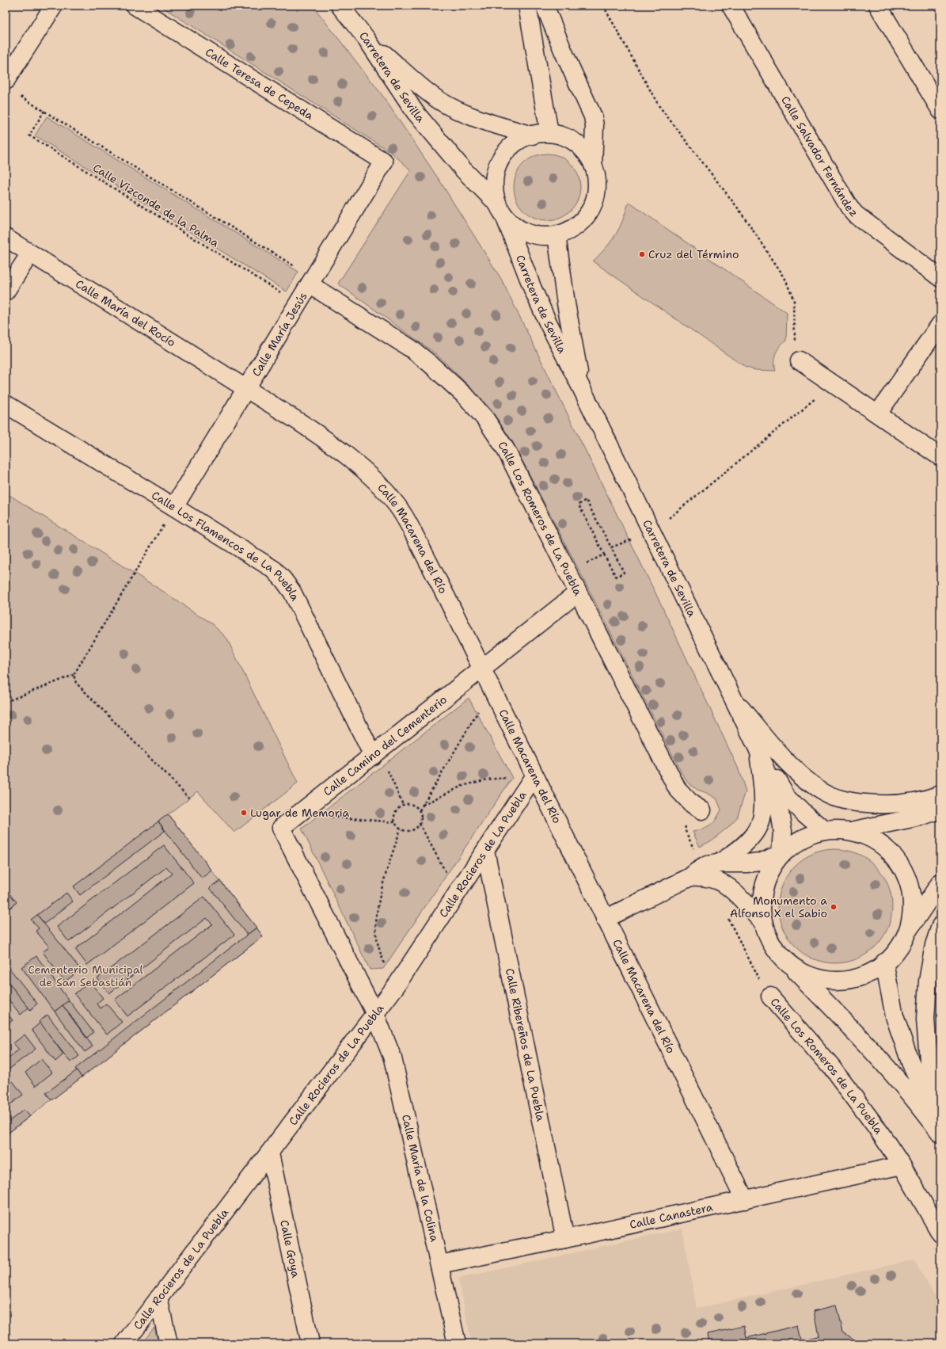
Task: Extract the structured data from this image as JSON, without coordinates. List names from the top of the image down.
{
  "streets": {
    "street": [
      "Calle Teresa de Cepeda",
      "Carretera de Sevilla",
      "Calle Salvador Fernández",
      "Calle María del Rocío",
      "Calle María Jesús",
      "Calle Los Romeros de La Puebla",
      "Calle Macarena del Río",
      "Calle Los Flamencos de La Puebla",
      "Calle Camino del Cementerio",
      "Calle Rocieros de La Puebla",
      "Calle Ribereños de La Puebla",
      "Calle María de la Colina",
      "Calle Canastera",
      "Calle Goya"
    ],
    "path": ["Calle Vizconde de la Palma"]
  },
  "crossings": [
    ["Calle Teresa de Cepeda", "Calle María Jesús"],
    ["Calle Vizconde de la Palma", "Calle María Jesús"],
    ["Calle Vizconde de la Palma", "Calle Los Romeros de La Puebla"],
    ["Calle María del Rocío", "Calle María Jesús"],
    ["Calle María del Rocío", "Calle Macarena del Río"],
    ["Calle María Jesús", "Calle Los Romeros de La Puebla"],
    ["Calle María Jesús", "Calle Macarena del Río"],
    ["Calle María Jesús", "Calle Los Flamencos de La Puebla"],
    ["Calle Los Romeros de La Puebla", "Calle Camino del Cementerio"],
    ["Calle Los Romeros de La Puebla", "Calle Canastera"],
    ["Calle Macarena del Río", "Calle Camino del Cementerio"],
    ["Calle Macarena del Río", "Calle Rocieros de La Puebla"],
    ["Calle Macarena del Río", "Calle Canastera"],
    ["Calle Los Flamencos de La Puebla", "Calle Camino del Cementerio"],
    ["Calle Camino del Cementerio", "Calle Rocieros de La Puebla"],
    ["Calle Camino del Cementerio", "Calle María de la Colina"],
    ["Calle Rocieros de La Puebla", "Calle Ribereños de La Puebla"],
    ["Calle Rocieros de La Puebla", "Calle María de la Colina"],
    ["Calle Rocieros de La Puebla", "Calle Goya"],
    ["Calle Ribereños de La Puebla", "Calle Canastera"],
    ["Calle María de la Colina", "Calle Canastera"]
  ],
  "parks": ["Cementerio Municipal de San Sebastián"],
  "places": ["Cruz del Término", "Lugar de Memoria", "Monumento a Alfonso X el Sabio"]
}
